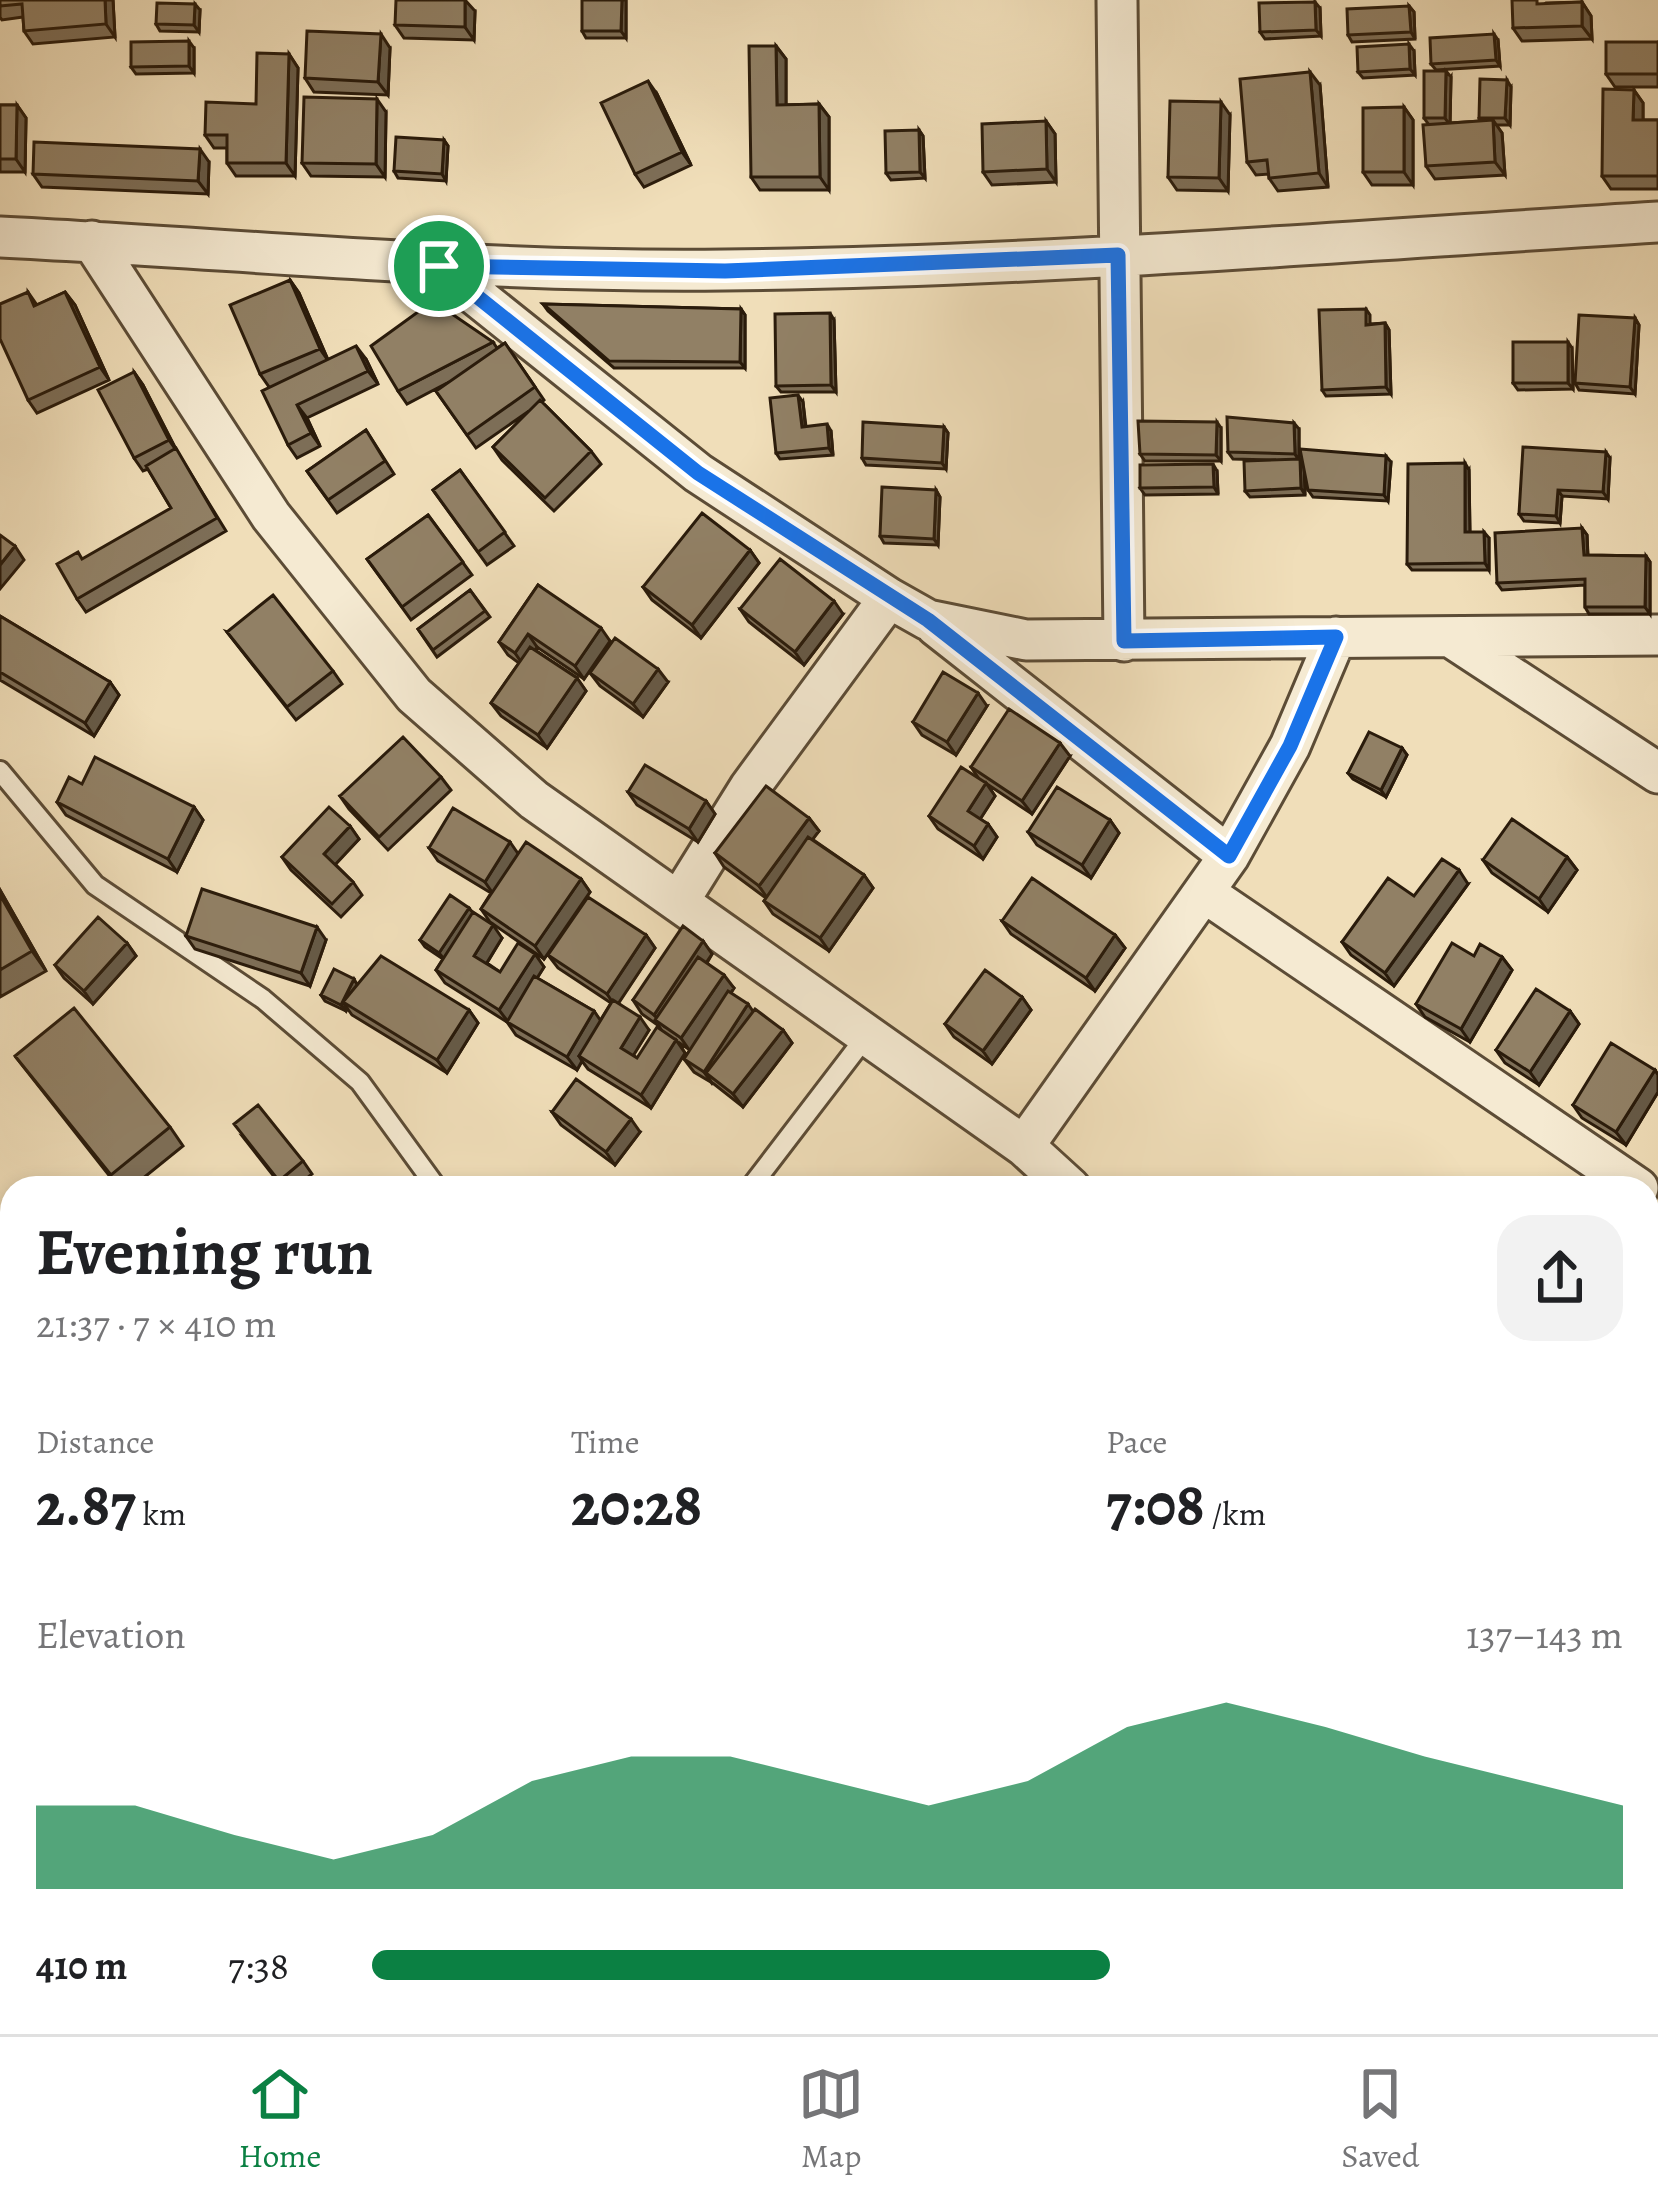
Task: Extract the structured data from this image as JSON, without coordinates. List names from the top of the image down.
{
  "page": {
    "heading": ["Evening run", "21:37 · 7 × 410 m"],
    "stats": [
      ["Distance", "2.87 km"],
      ["Time", "20:28"],
      ["Pace", "7:08 /km"]
    ],
    "chart": ["Elevation", "137–143 m"],
    "list": [
      {
        "name": "410 m",
        "note": "7:38"
      }
    ],
    "tabs": ["Home", "Map", "Saved"]
  }
}
